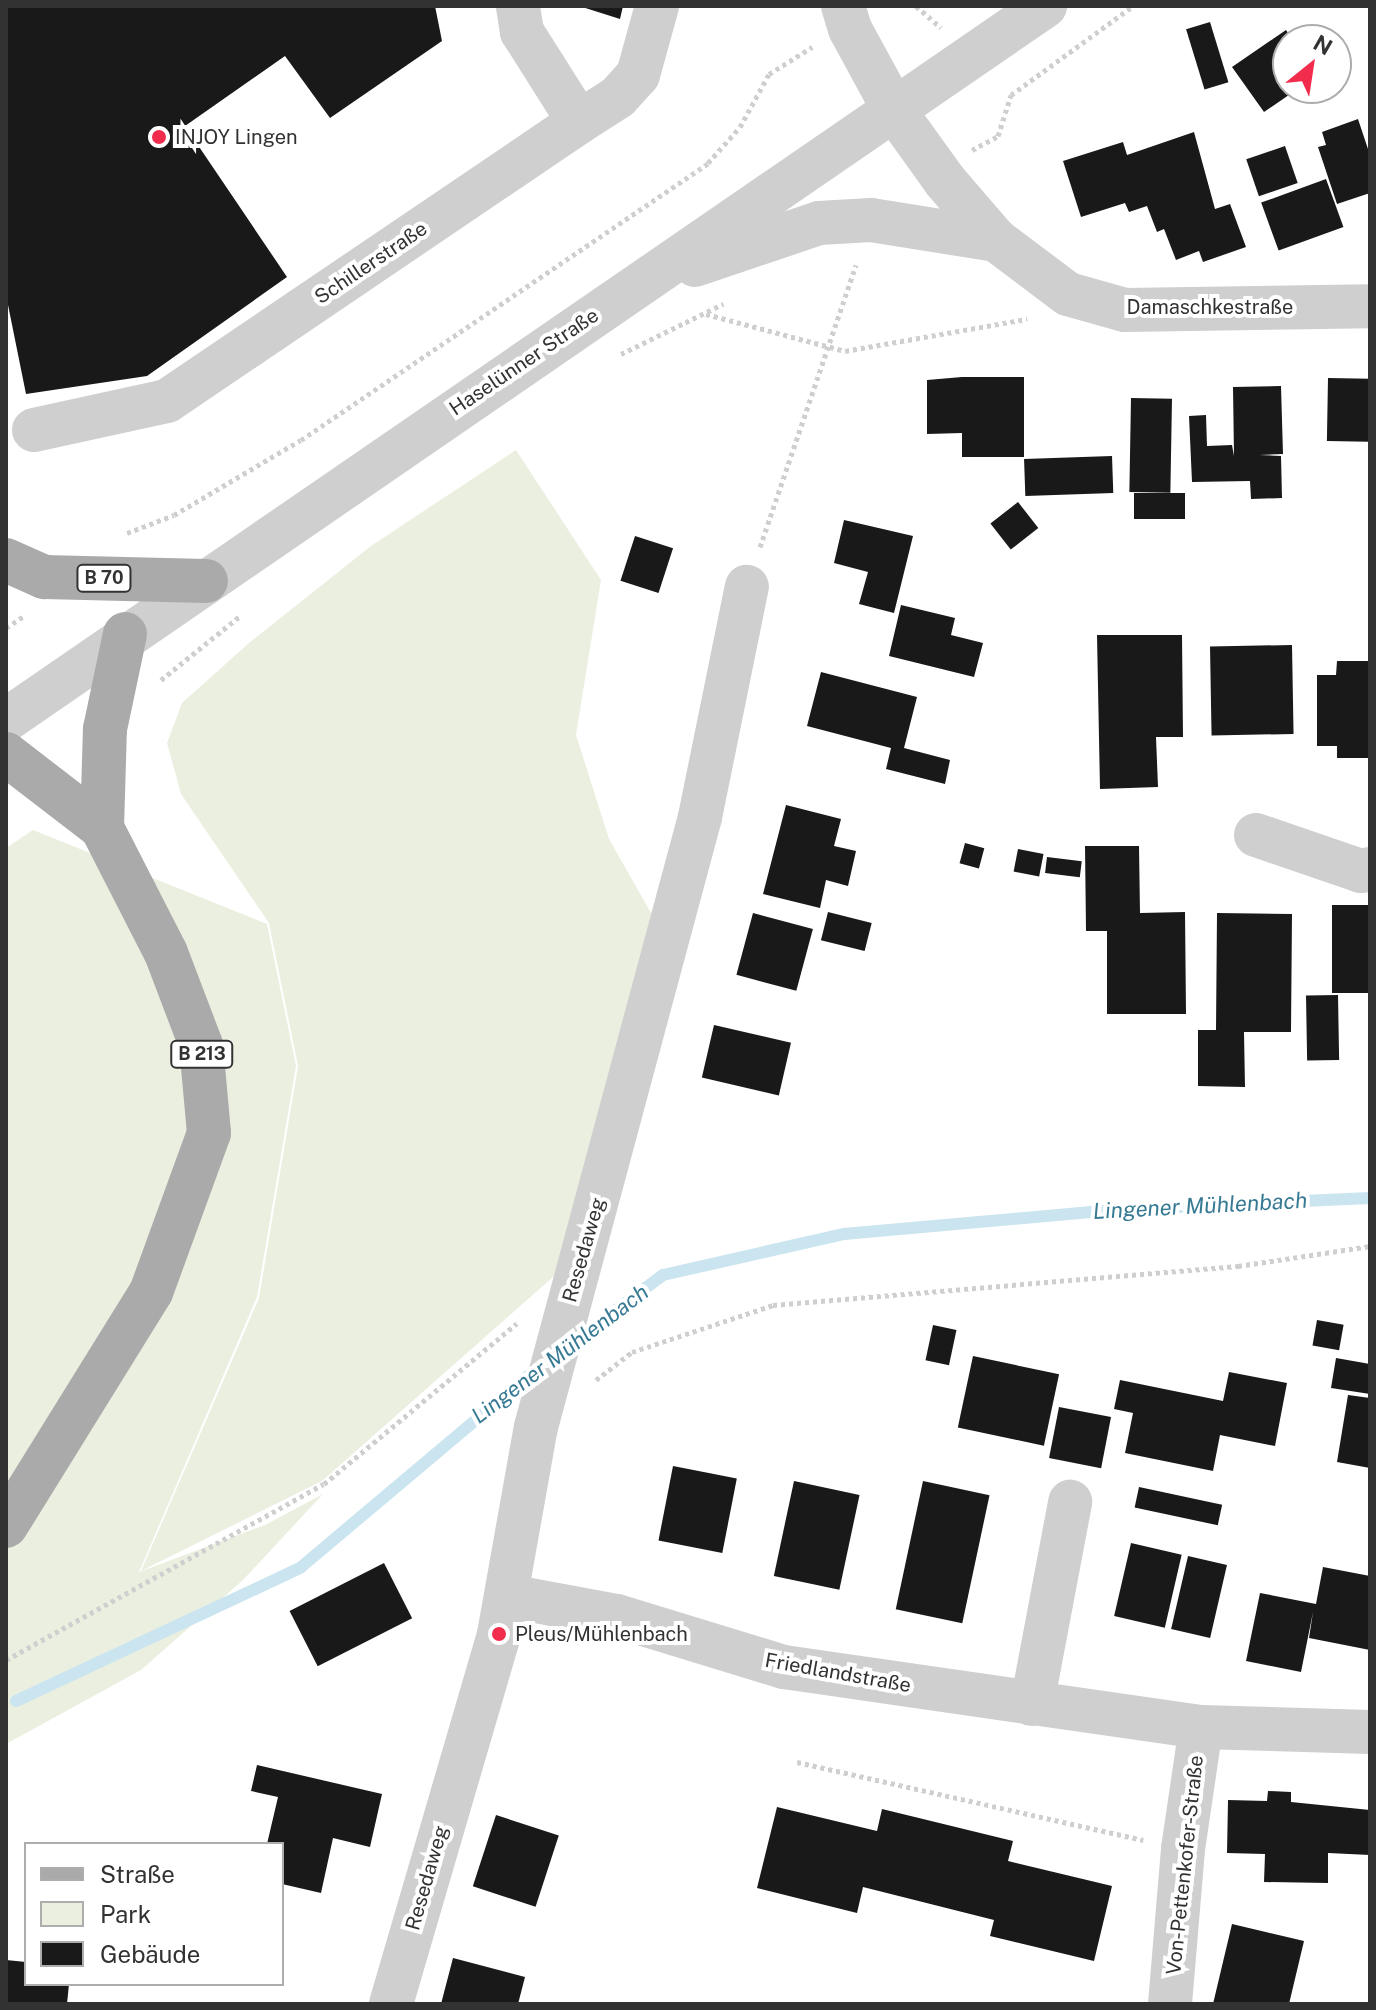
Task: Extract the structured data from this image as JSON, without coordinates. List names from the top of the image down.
{
  "streets": {
    "main road": ["B 70", "B 213"],
    "street": [
      "Schillerstraße",
      "Damaschkestraße",
      "Haselünner Straße",
      "Resedaweg",
      "Friedlandstraße",
      "Von-Pettenkofer-Straße"
    ]
  },
  "crossings": [
    ["Damaschkestraße", "Haselünner Straße"],
    ["Haselünner Straße", "B 70"],
    ["Haselünner Straße", "B 213"],
    ["Resedaweg", "Friedlandstraße"],
    ["Friedlandstraße", "Von-Pettenkofer-Straße"]
  ],
  "water": ["Lingener Mühlenbach"],
  "places": ["INJOY Lingen", "Pleus/Mühlenbach"],
  "legend": ["Straße", "Park", "Gebäude"],
  "north": "top right"
}
